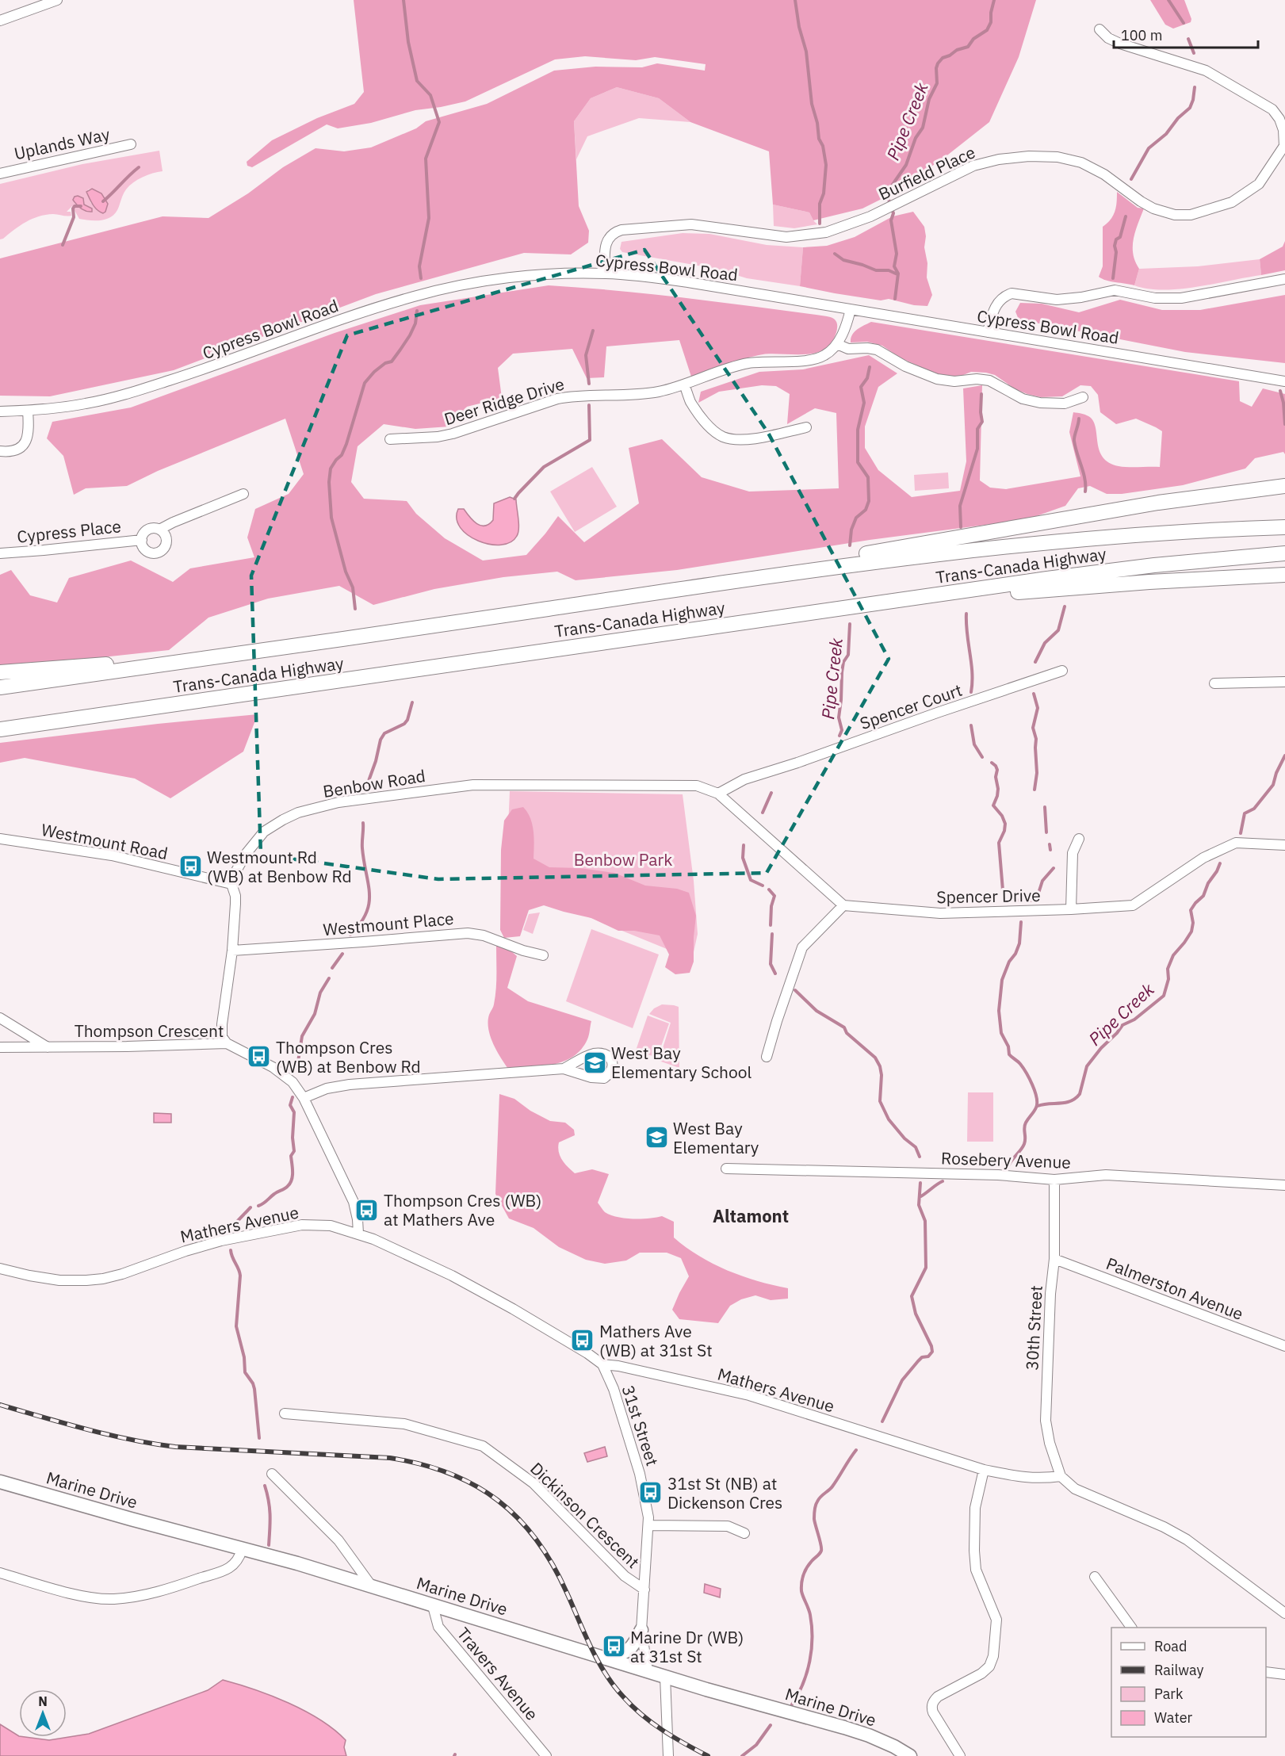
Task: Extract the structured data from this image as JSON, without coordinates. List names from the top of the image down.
{
  "streets": {
    "highway": ["Trans-Canada Highway"],
    "main road": ["Marine Drive"],
    "street": [
      "Uplands Way",
      "Burfield Place",
      "Cypress Bowl Road",
      "Deer Ridge Drive",
      "Cypress Place",
      "Spencer Court",
      "Benbow Road",
      "Westmount Road",
      "Spencer Drive",
      "Westmount Place",
      "Thompson Crescent",
      "Rosebery Avenue",
      "Mathers Avenue",
      "Palmerston Avenue",
      "30th Street",
      "31st Street",
      "Dickinson Crescent",
      "Travers Avenue"
    ]
  },
  "crossings": [
    ["Burfield Place", "Cypress Bowl Road"],
    ["Cypress Bowl Road", "Deer Ridge Drive"],
    ["Spencer Court", "Benbow Road"],
    ["Benbow Road", "Westmount Road"],
    ["Thompson Crescent", "Mathers Avenue"],
    ["Rosebery Avenue", "30th Street"],
    ["Mathers Avenue", "30th Street"],
    ["Mathers Avenue", "31st Street"],
    ["Palmerston Avenue", "30th Street"],
    ["31st Street", "Marine Drive"],
    ["31st Street", "Dickinson Crescent"],
    ["Marine Drive", "Travers Avenue"]
  ],
  "districts": ["Altamont"],
  "water": ["Pipe Creek"],
  "parks": ["Benbow Park"],
  "places": {
    "bus stop": [
      "Westmount Rd (WB) at Benbow Rd",
      "Thompson Cres (WB) at Benbow Rd",
      "Thompson Cres (WB) at Mathers Ave",
      "Mathers Ave (WB) at 31st St",
      "31st St (NB) at Dickenson Cres",
      "Marine Dr (WB) at 31st St"
    ],
    "school or university": ["West Bay Elementary School", "West Bay Elementary"]
  },
  "legend": [
    "Road",
    "Railway",
    "Park",
    "Water"
  ],
  "scale_bar": "100 m",
  "north": "top"
}
